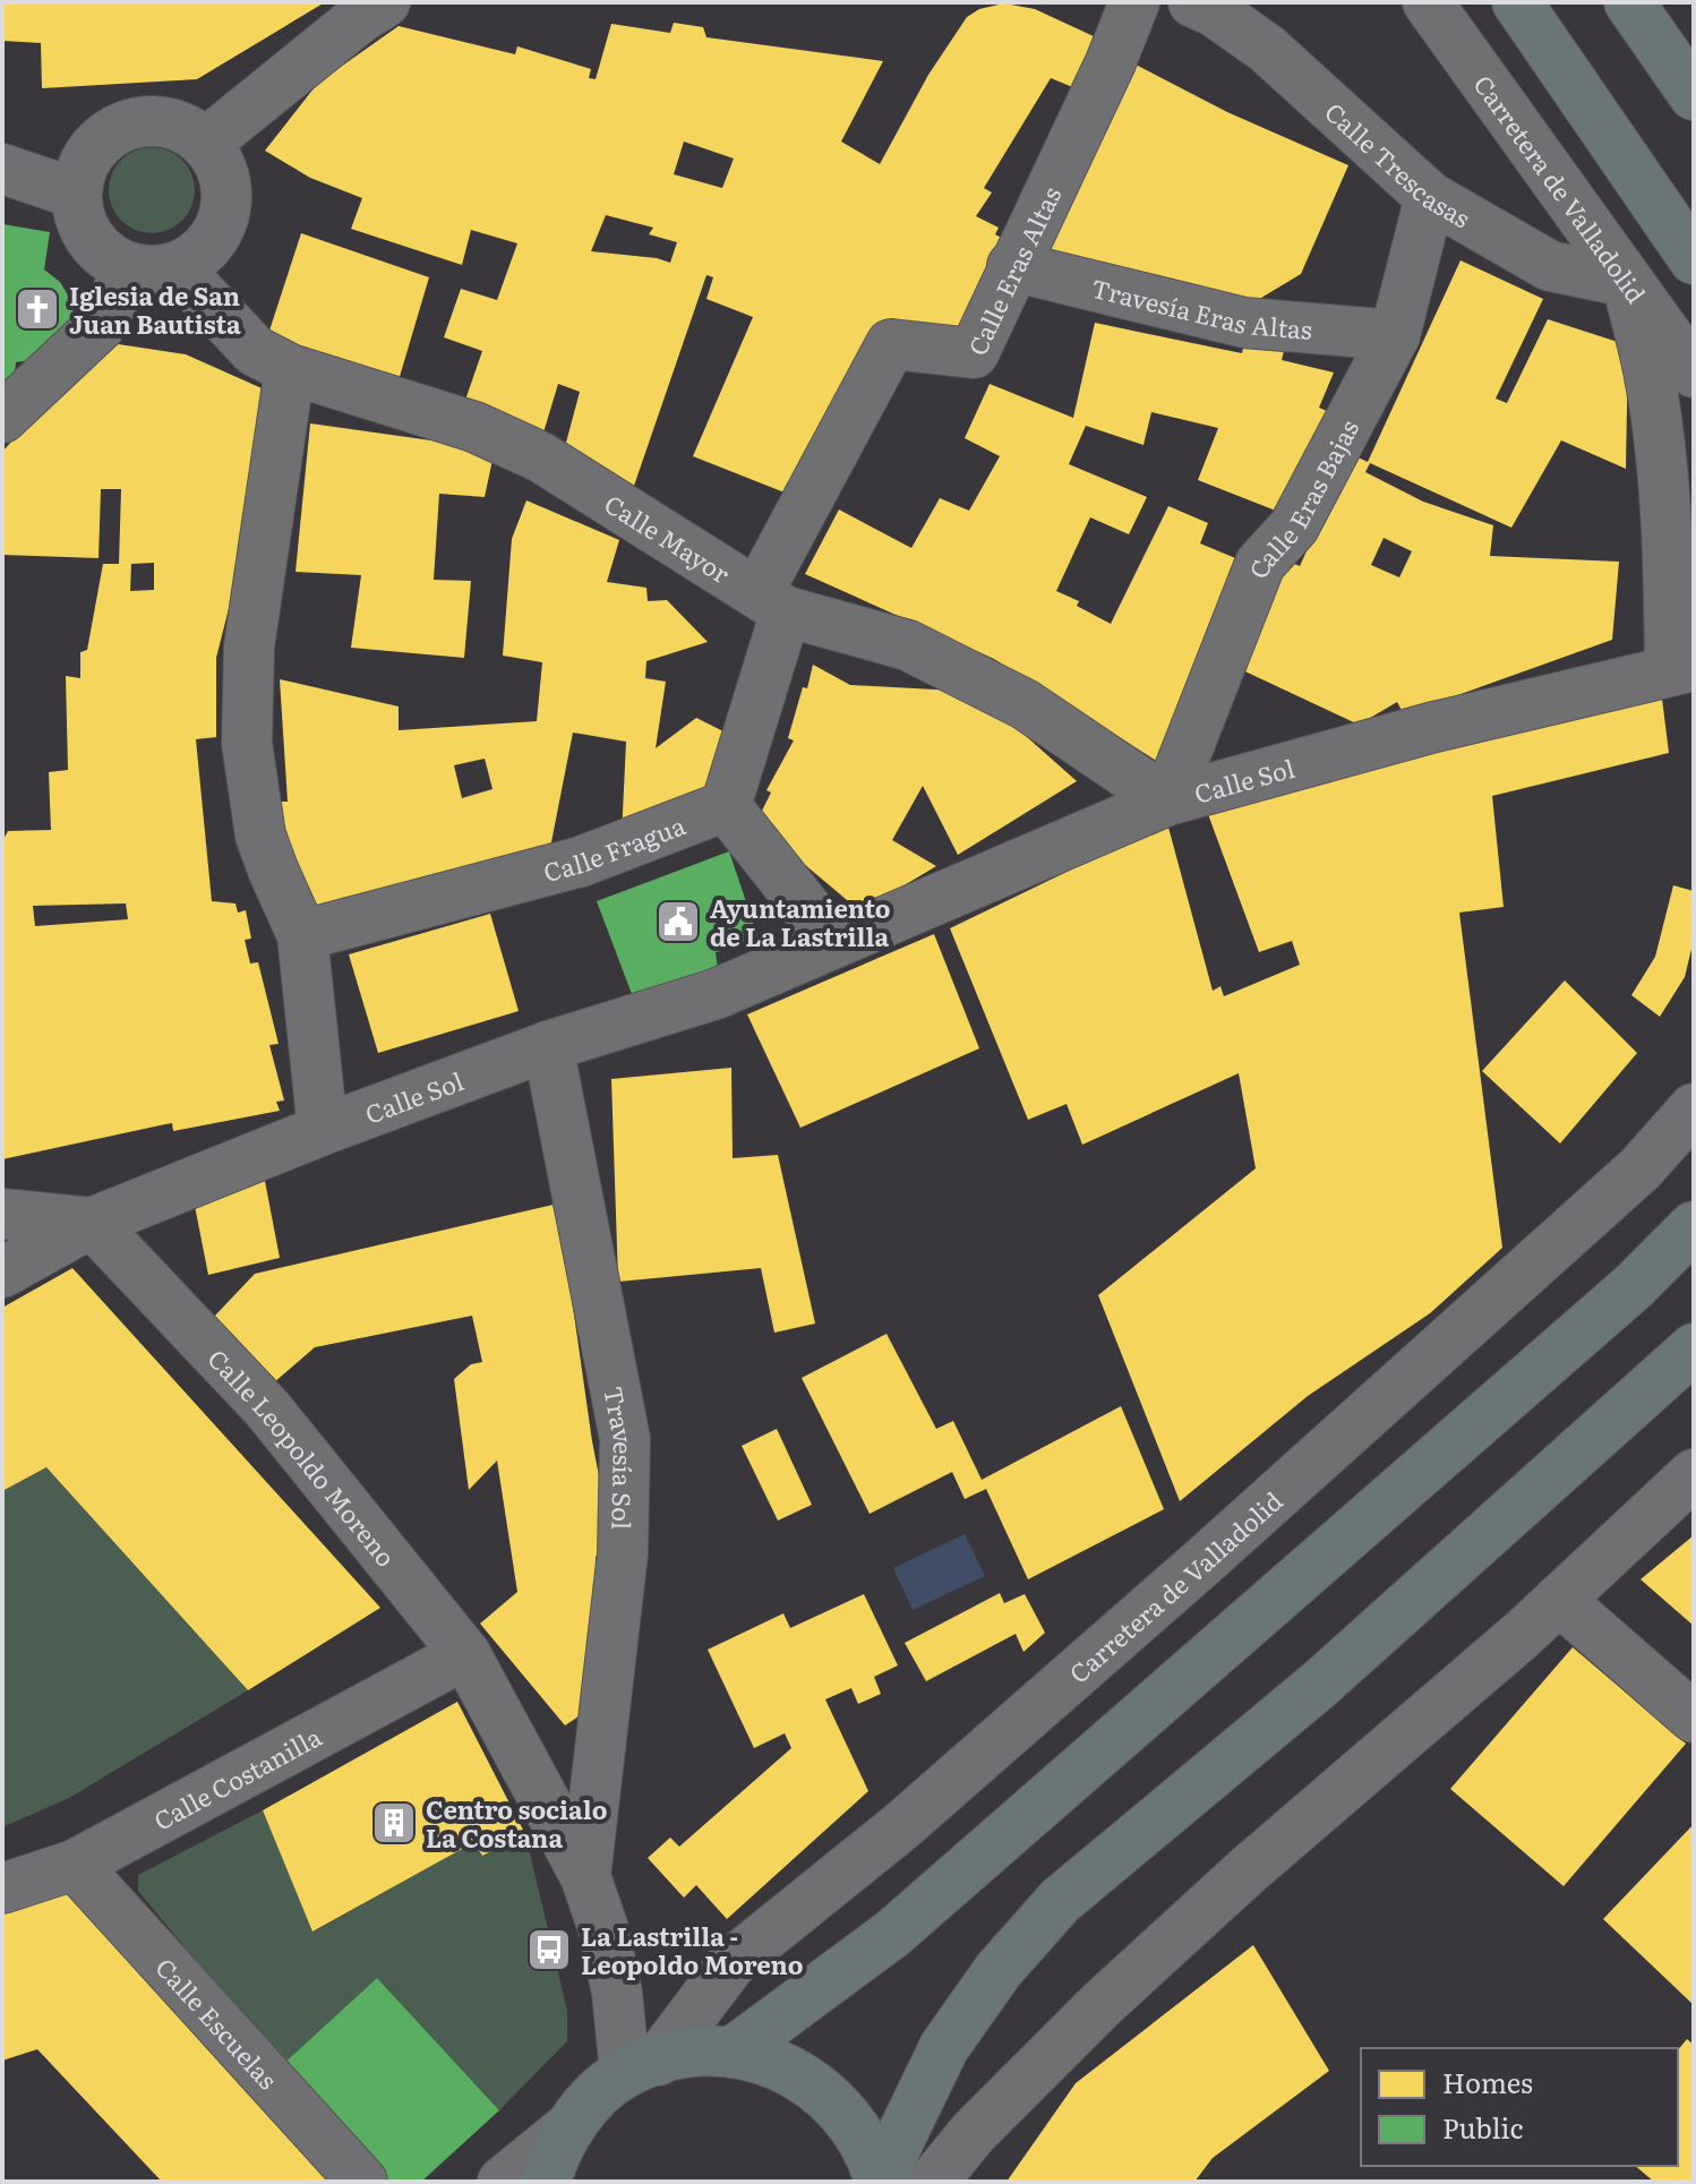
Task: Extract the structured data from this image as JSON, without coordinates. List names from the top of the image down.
{
  "streets": {
    "street": [
      "Calle Trescasas",
      "Carretera de Valladolid",
      "Calle Eras Altas",
      "Travesía Eras Altas",
      "Calle Eras Bajas",
      "Calle Mayor",
      "Calle Sol",
      "Calle Fragua",
      "Calle Leopoldo Moreno",
      "Travesía Sol",
      "Calle Costanilla",
      "Calle Escuelas"
    ]
  },
  "crossings": [
    ["Calle Trescasas", "Carretera de Valladolid"],
    ["Calle Trescasas", "Calle Eras Bajas"],
    ["Calle Trescasas", "Calle Sol"],
    ["Carretera de Valladolid", "Calle Sol"],
    ["Carretera de Valladolid", "Calle Leopoldo Moreno"],
    ["Calle Eras Altas", "Travesía Eras Altas"],
    ["Calle Eras Altas", "Calle Mayor"],
    ["Travesía Eras Altas", "Calle Eras Bajas"],
    ["Calle Eras Bajas", "Calle Mayor"],
    ["Calle Eras Bajas", "Calle Sol"],
    ["Calle Mayor", "Calle Sol"],
    ["Calle Sol", "Calle Leopoldo Moreno"],
    ["Calle Sol", "Travesía Sol"],
    ["Calle Leopoldo Moreno", "Travesía Sol"],
    ["Calle Leopoldo Moreno", "Calle Costanilla"],
    ["Calle Costanilla", "Calle Escuelas"]
  ],
  "places": {
    "church": ["Iglesia de San Juan Bautista"],
    "public building": ["Ayuntamiento de La Lastrilla"],
    "building": ["Centro socialo La Costana"],
    "bus stop": ["La Lastrilla - Leopoldo Moreno"]
  },
  "legend": ["Homes", "Public"]
}
